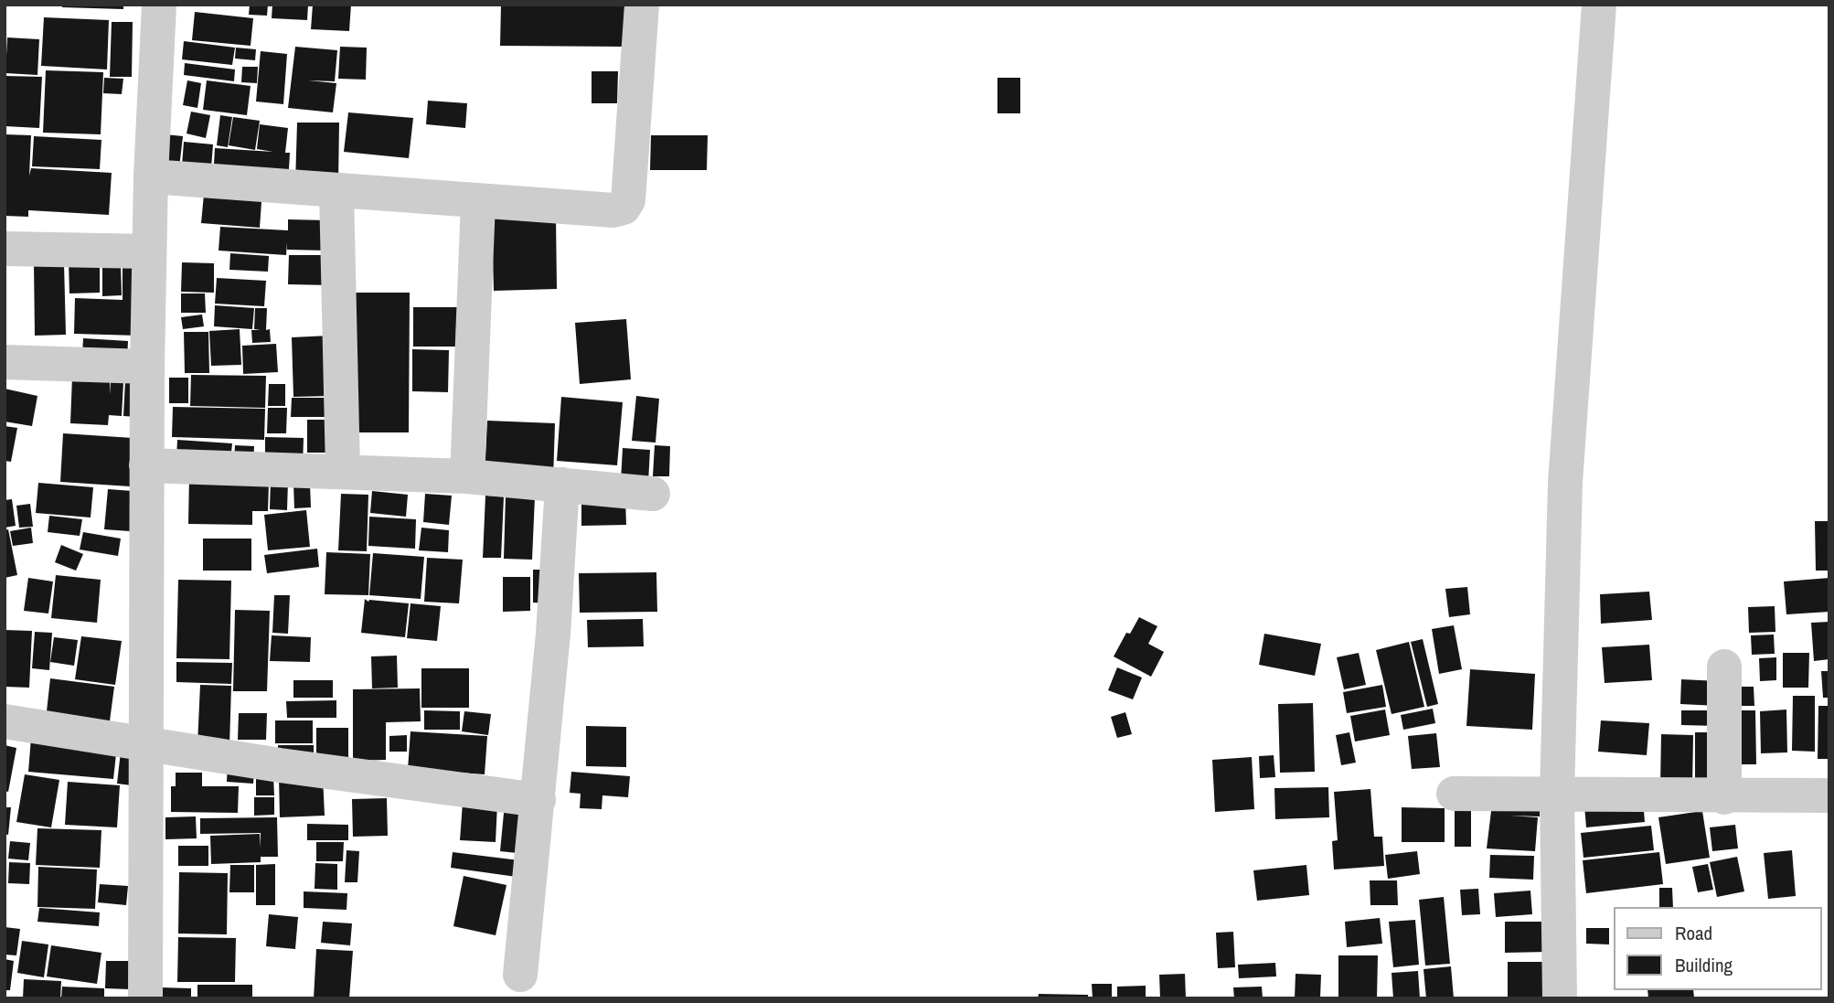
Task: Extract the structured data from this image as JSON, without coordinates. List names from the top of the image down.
{
  "legend": ["Road", "Building"]
}
